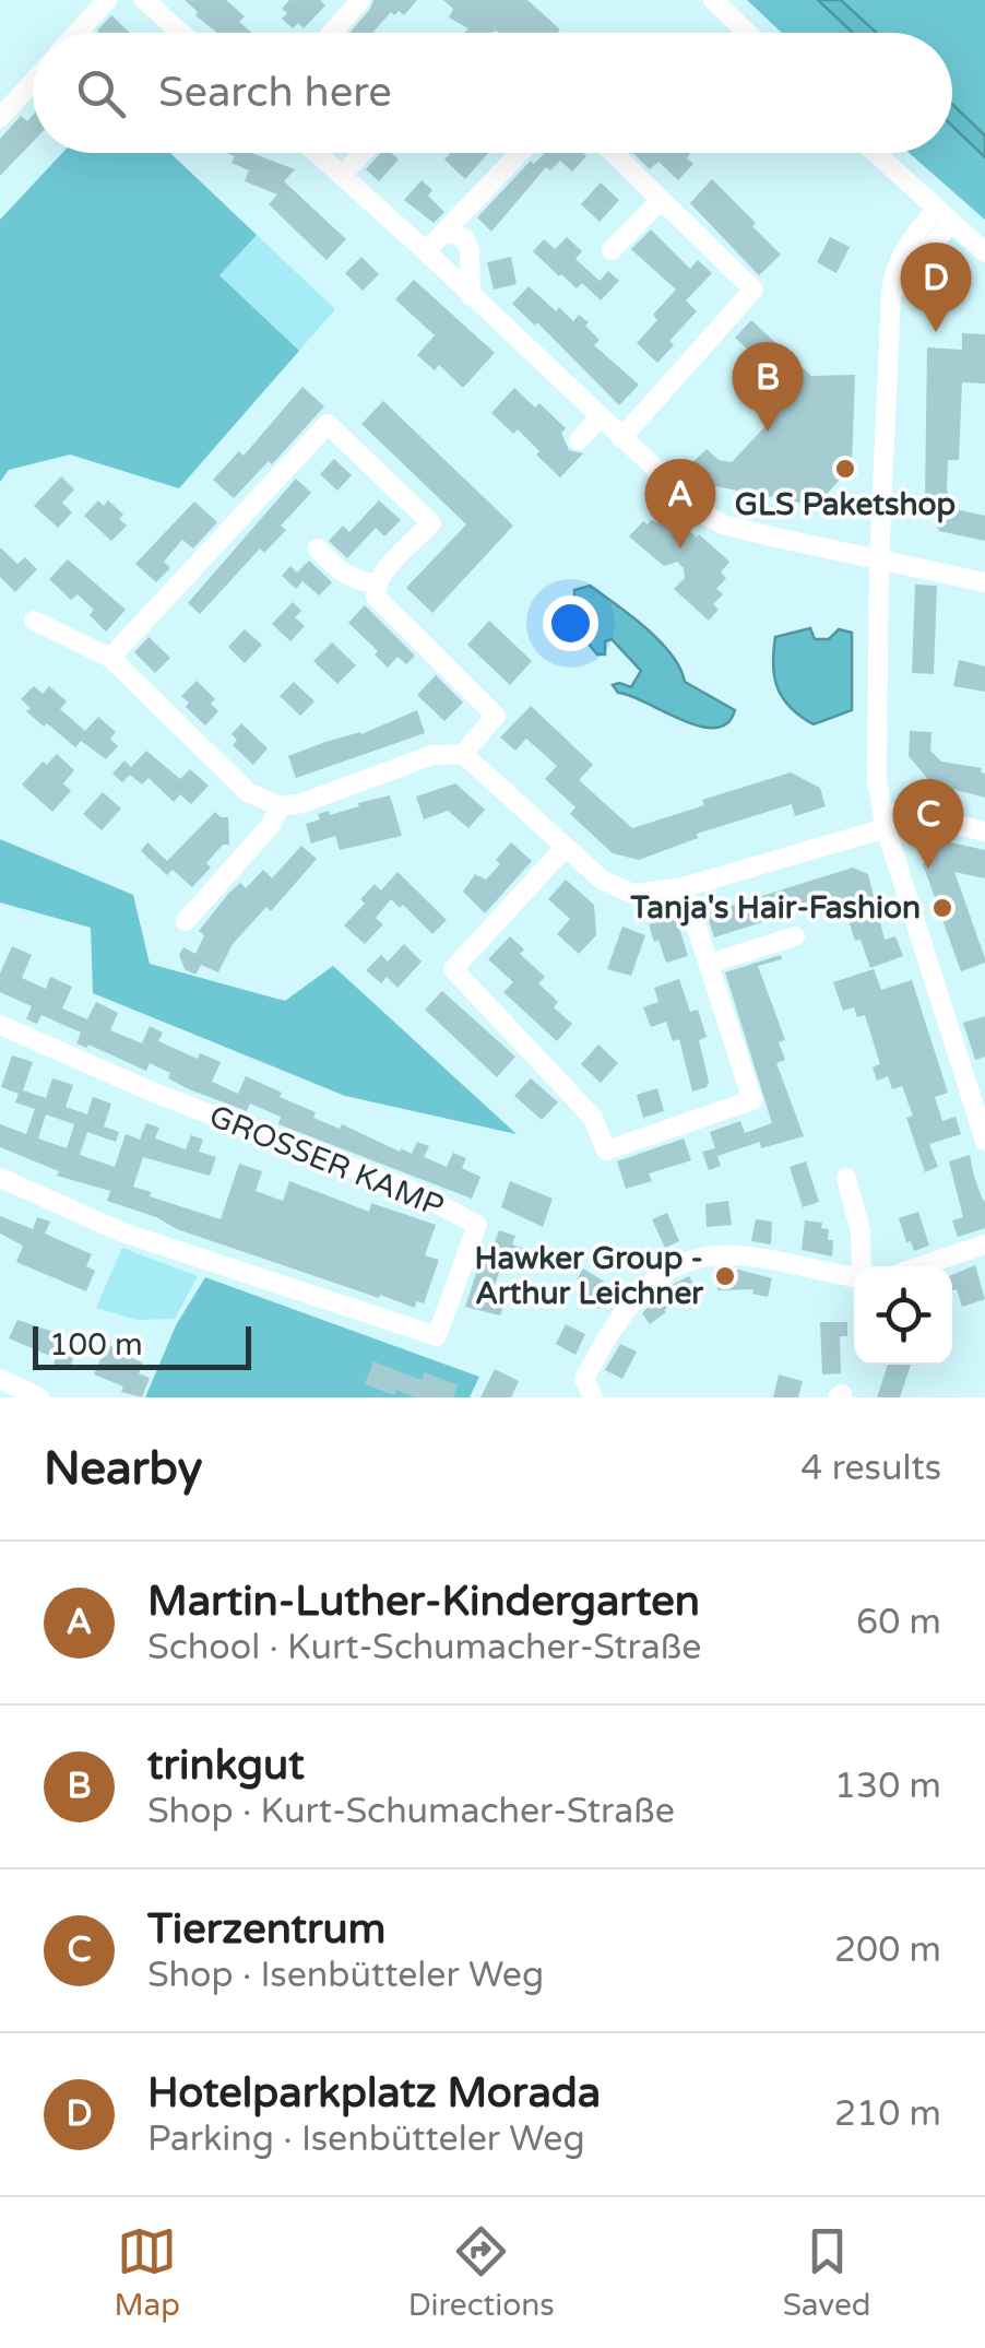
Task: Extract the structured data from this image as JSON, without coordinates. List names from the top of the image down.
{
  "streets": {
    "street": ["GROSSER KAMP"]
  },
  "places": ["GLS Paketshop", "Tanja's Hair-Fashion", "Hawker Group - Arthur Leichner"],
  "scale_bar": "100 m",
  "page": {
    "search": "Search here",
    "pins": [
      "D",
      "B",
      "A",
      "C"
    ],
    "scale": "100 m",
    "heading": ["Nearby", "4 results"],
    "list": [
      {
        "mark": "A",
        "name": "Martin-Luther-Kindergarten",
        "note": "School · Kurt-Schumacher-Straße",
        "value": "60 m"
      },
      {
        "mark": "B",
        "name": "trinkgut",
        "note": "Shop · Kurt-Schumacher-Straße",
        "value": "130 m"
      },
      {
        "mark": "C",
        "name": "Tierzentrum",
        "note": "Shop · Isenbütteler Weg",
        "value": "200 m"
      },
      {
        "mark": "D",
        "name": "Hotelparkplatz Morada",
        "note": "Parking · Isenbütteler Weg",
        "value": "210 m"
      }
    ],
    "nav": ["Map", "Directions", "Saved"]
  }
}
